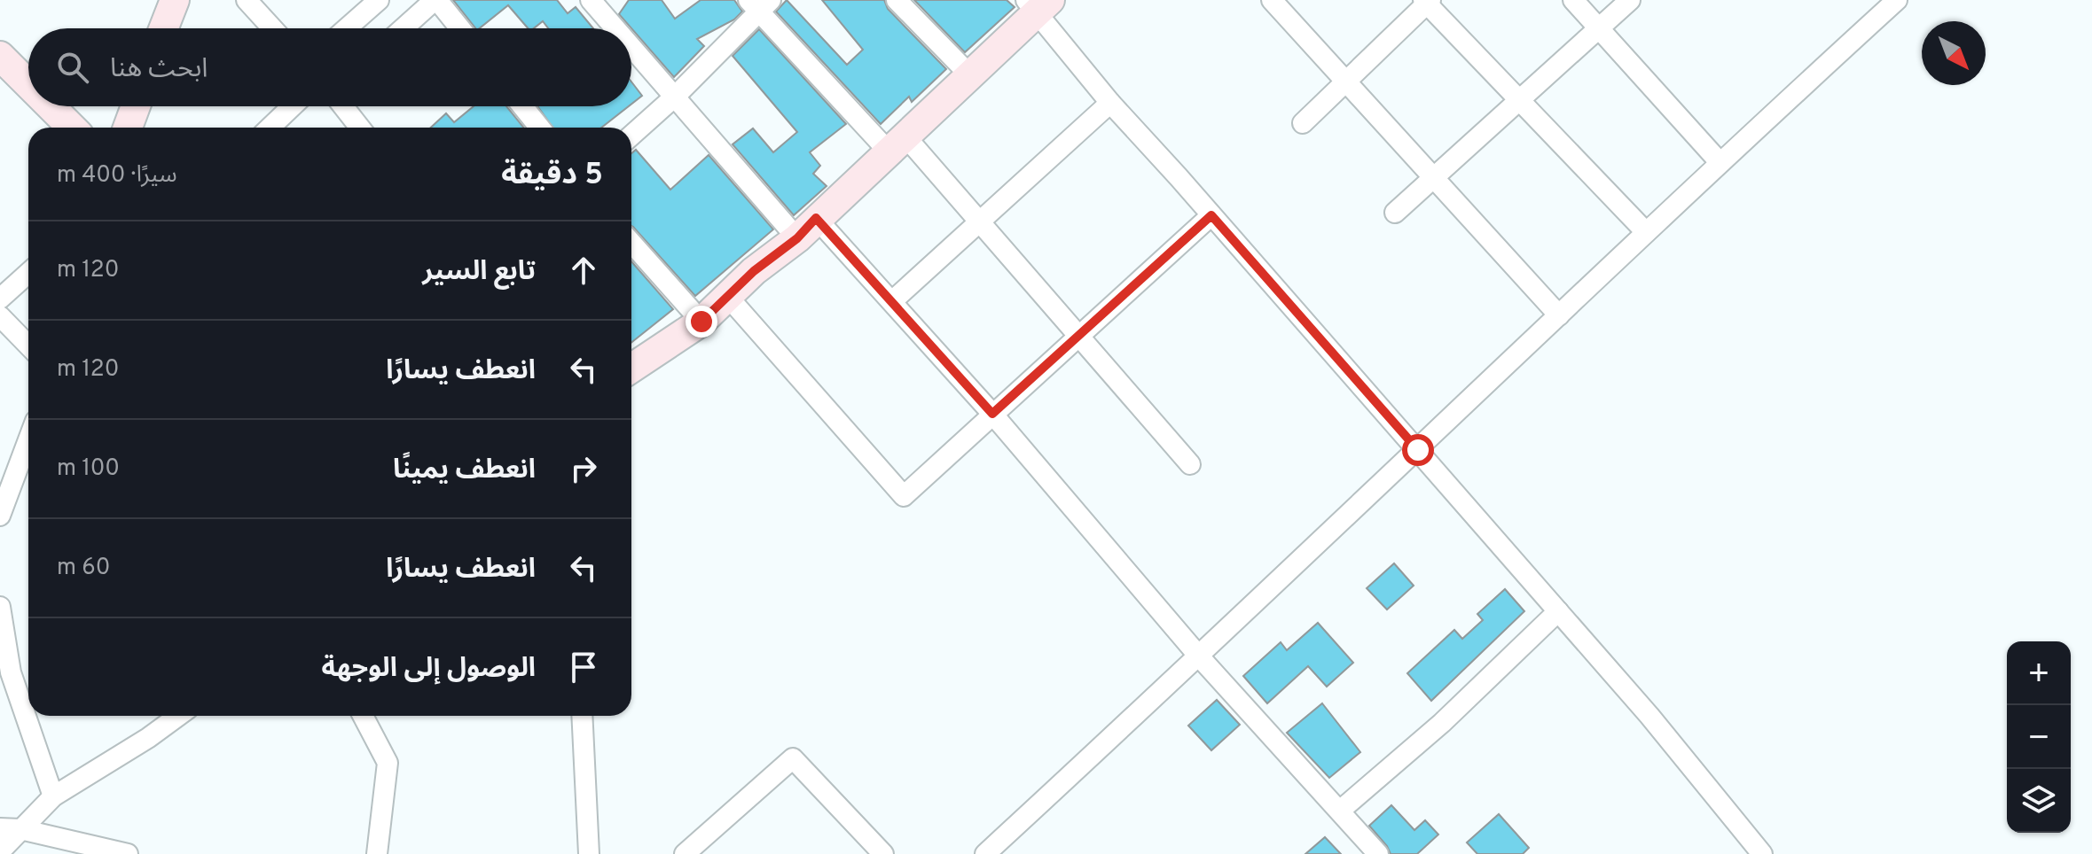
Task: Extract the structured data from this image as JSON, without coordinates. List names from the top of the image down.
{
  "north": "bottom right",
  "page": {
    "search": "ابحث هنا",
    "heading": ["5 دقيقة", "سيرًا · 400 m"],
    "list": [
      ["تابع السير", "120 m"],
      ["انعطف يسارًا", "120 m"],
      ["انعطف يمينًا", "100 m"],
      ["انعطف يسارًا", "60 m"],
      "الوصول إلى الوجهة"
    ],
    "map_buttons": ["+", "−"]
  }
}
